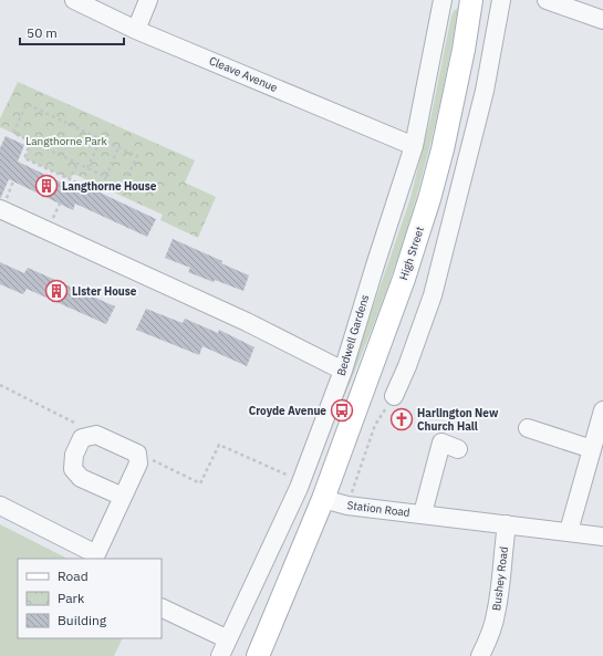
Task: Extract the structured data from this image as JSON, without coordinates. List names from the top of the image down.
{
  "streets": {
    "main road": ["High Street"],
    "street": [
      "Cleave Avenue",
      "Bedwell Gardens",
      "Station Road",
      "Bushey Road"
    ]
  },
  "crossings": [
    ["Cleave Avenue", "Bedwell Gardens"],
    ["High Street", "Station Road"],
    ["Station Road", "Bushey Road"]
  ],
  "parks": ["Langthorne Park"],
  "places": {
    "building": ["Langthorne House", "Lister House"],
    "bus stop": ["Croyde Avenue"],
    "church": ["Harlington New Church Hall"]
  },
  "legend": ["Road", "Park", "Building"],
  "scale_bar": "50 m"
}
